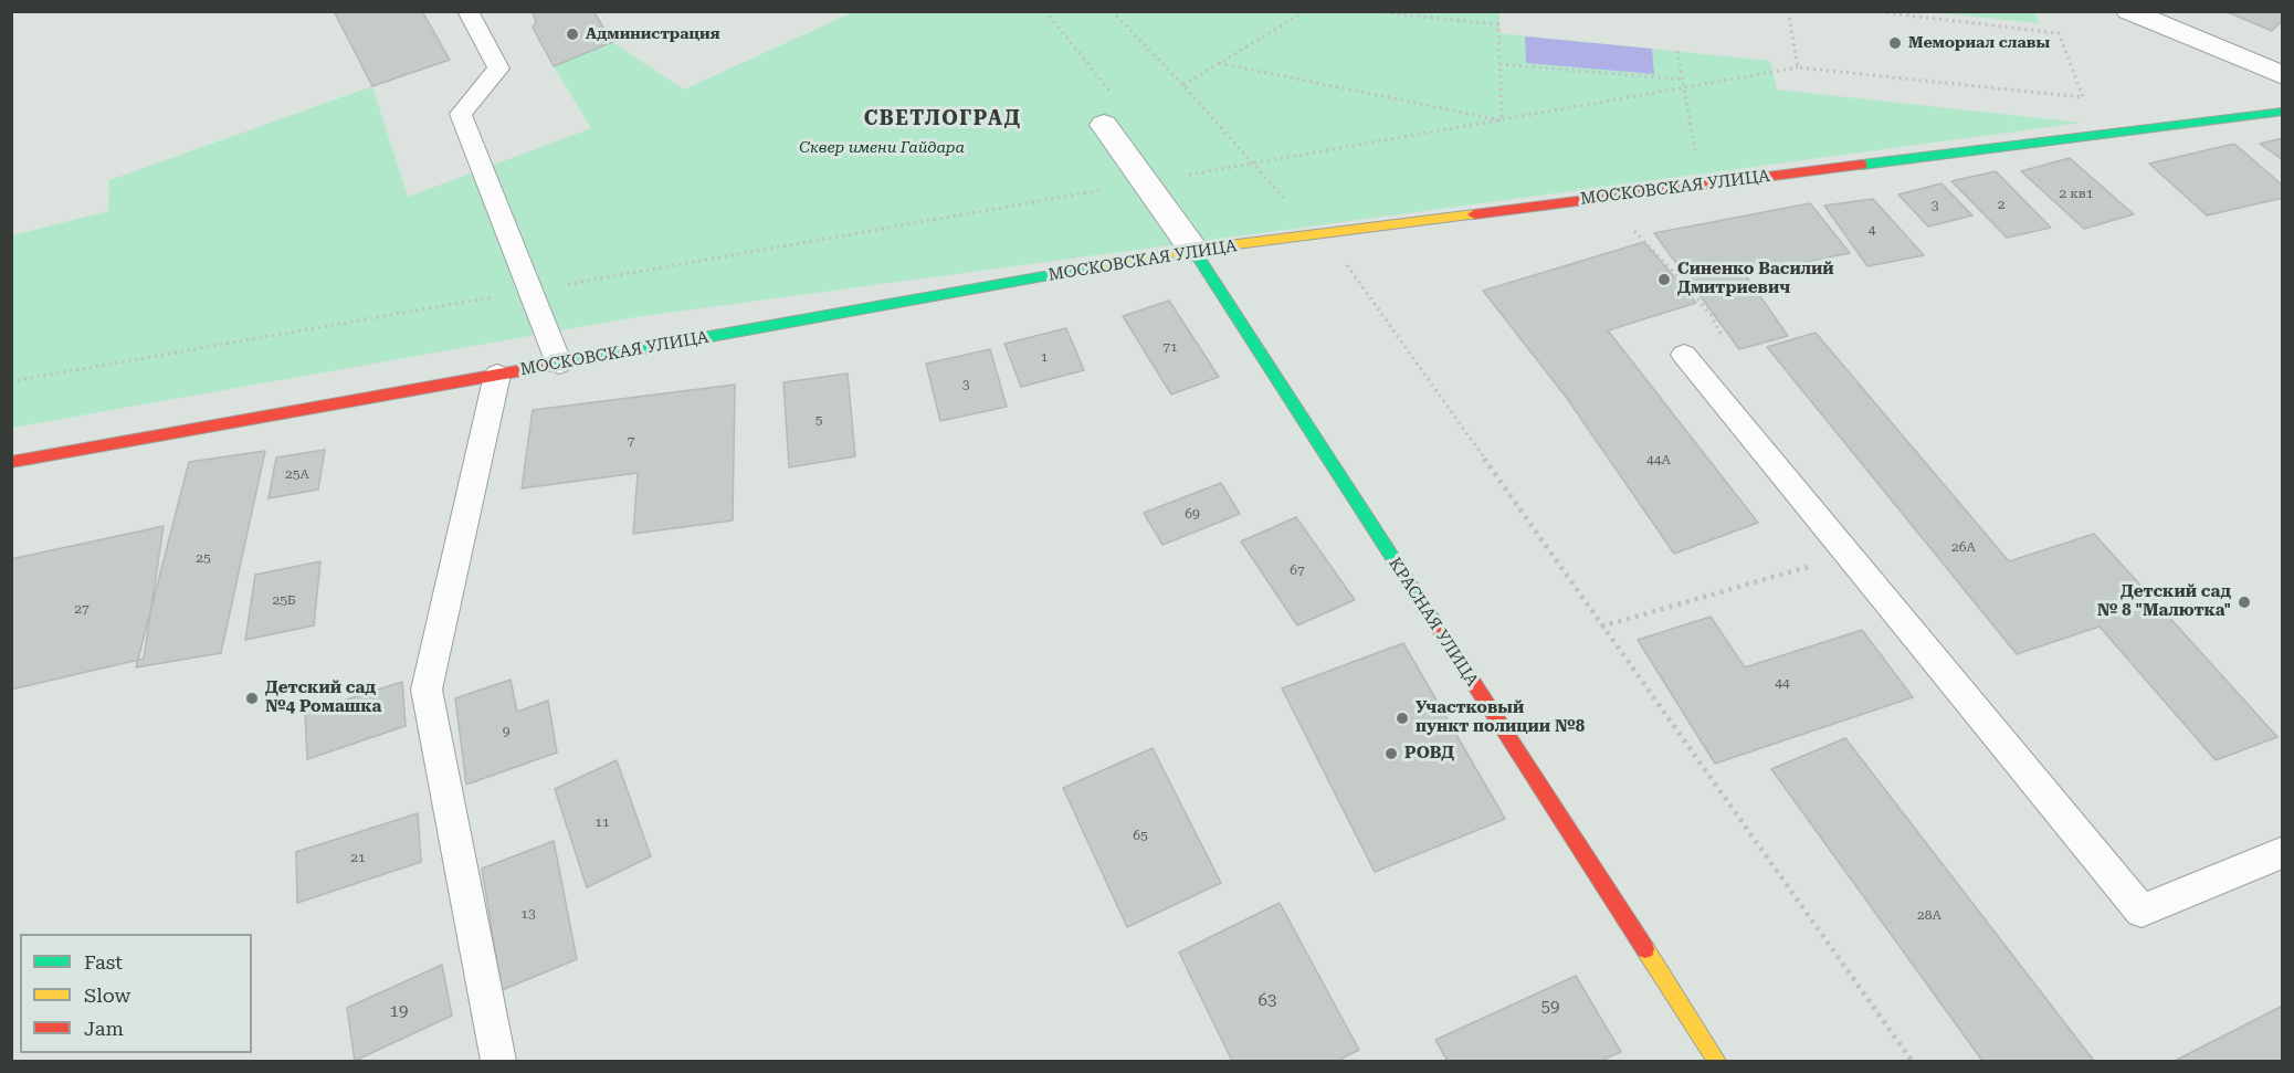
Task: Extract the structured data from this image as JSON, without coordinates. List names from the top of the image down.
{
  "streets": {
    "street": ["МОСКОВСКАЯ УЛИЦА", "КРАСНАЯ УЛИЦА"]
  },
  "crossings": [
    ["МОСКОВСКАЯ УЛИЦА", "КРАСНАЯ УЛИЦА"]
  ],
  "districts": ["СВЕТЛОГРАД"],
  "parks": ["Сквер имени Гайдара"],
  "places": [
    "Администрация",
    "Мемориал славы",
    "Синенко Василий Дмитриевич",
    "Детский сад № 8 \"Малютка\"",
    "Детский сад №4 Ромашка",
    "Участковый пункт полиции №8",
    "РОВД"
  ],
  "house_numbers": [
    "2 кв1",
    "2",
    "3",
    "4",
    "71",
    "1",
    "3",
    "5",
    "7",
    "44А",
    "25А",
    "69",
    "26А",
    "25",
    "67",
    "25Б",
    "27",
    "44",
    "9",
    "11",
    "65",
    "21",
    "13",
    "28А",
    "63",
    "59",
    "19"
  ],
  "legend": ["Fast", "Slow", "Jam"]
}
